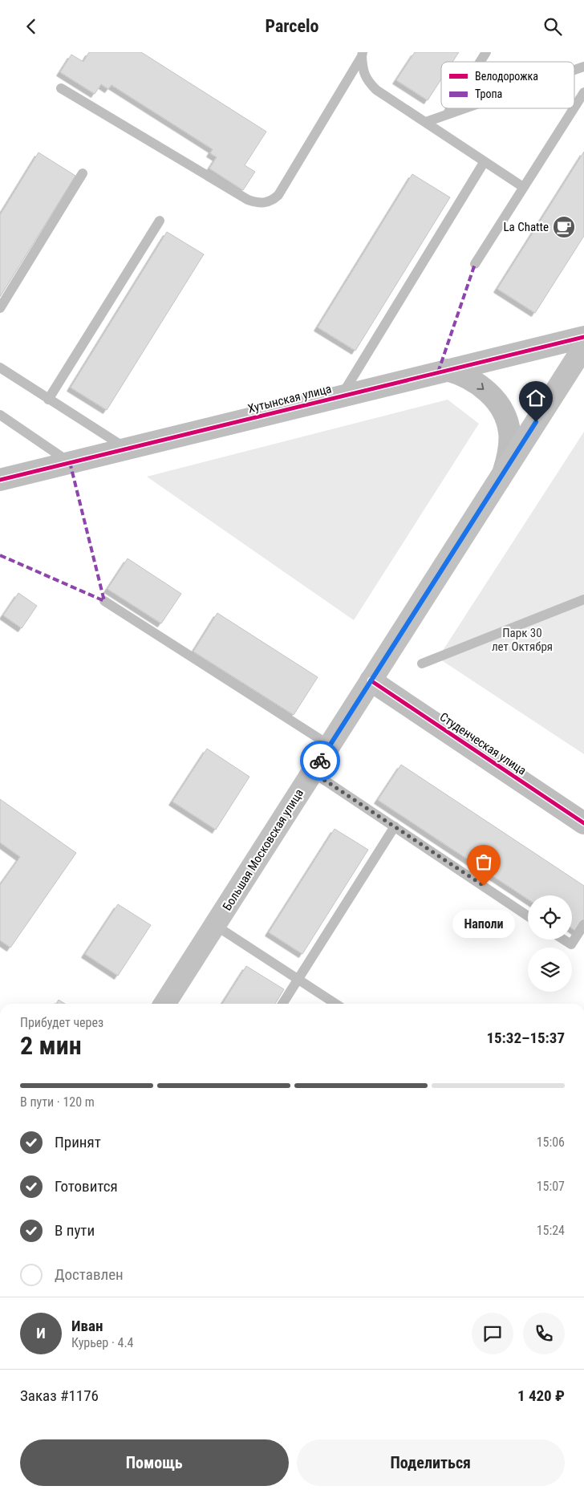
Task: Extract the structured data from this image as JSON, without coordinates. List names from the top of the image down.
{
  "streets": {
    "main road": ["Большая Московская улица"],
    "street": ["Хутынская улица", "Студенческая улица"]
  },
  "crossings": [
    ["Студенческая улица", "Большая Московская улица"]
  ],
  "parks": ["Парк 30 лет Октября"],
  "places": {
    "cafe": ["La Chatte"],
    "other": ["Наполи"]
  },
  "legend": ["Велодорожка", "Тропа"],
  "page": {
    "header": "Parcelo",
    "bubble": "Наполи",
    "heading": ["2 мин", "Прибудет через", "15:32–15:37"],
    "panel": [
      "Иван",
      "Курьер · 4.4",
      "Заказ #1176",
      "1 420 ₽"
    ],
    "bar": "В пути · 120 m",
    "list": [
      ["Принят", "15:06"],
      ["Готовится", "15:07"],
      ["В пути", "15:24"],
      "Доставлен"
    ],
    "round": "И",
    "buttons": ["Помощь", "Поделиться"]
  }
}
